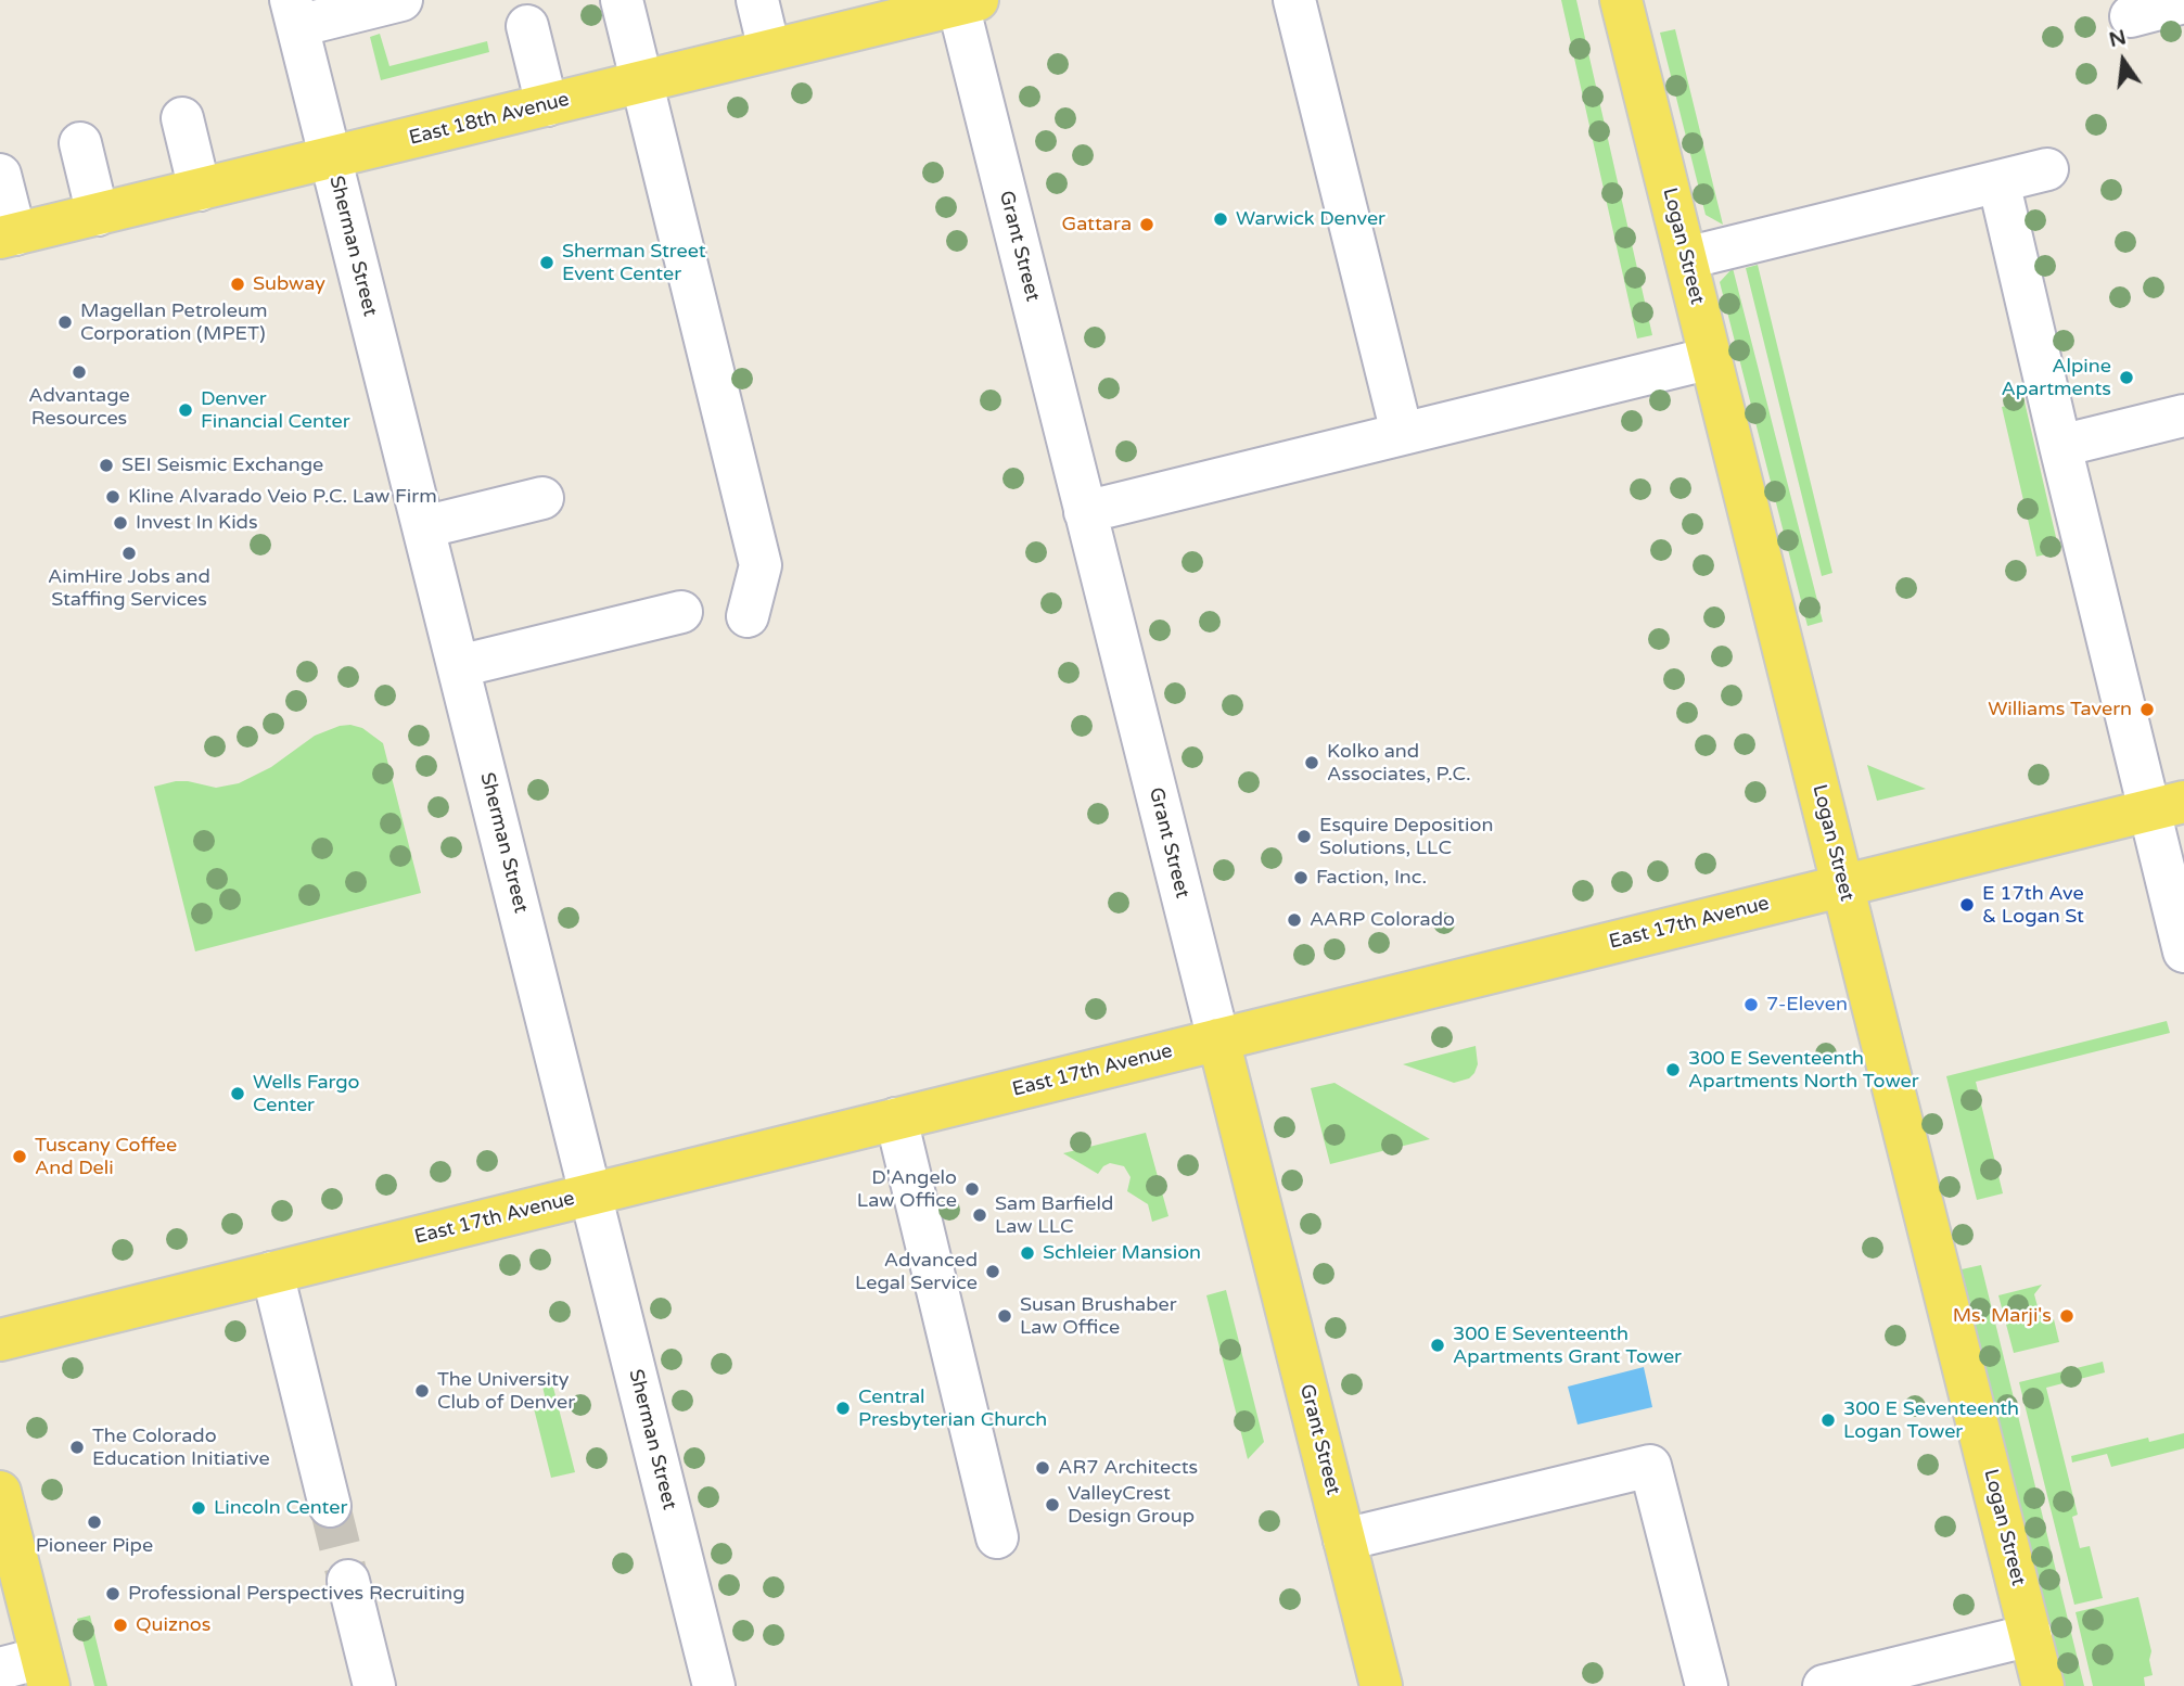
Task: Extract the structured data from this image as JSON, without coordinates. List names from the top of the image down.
{
  "streets": {
    "main road": [
      "East 18th Avenue",
      "Grant Street",
      "Logan Street",
      "East 17th Avenue"
    ],
    "street": ["Sherman Street"]
  },
  "crossings": [
    ["East 18th Avenue", "Sherman Street"],
    ["East 18th Avenue", "Grant Street"],
    ["Sherman Street", "East 17th Avenue"],
    ["Grant Street", "East 17th Avenue"],
    ["Logan Street", "East 17th Avenue"]
  ],
  "places": [
    "Warwick Denver",
    "Gattara",
    "Sherman Street Event Center",
    "Subway",
    "Magellan Petroleum Corporation (MPET)",
    "Advantage Resources",
    "Alpine Apartments",
    "Denver Financial Center",
    "SEI Seismic Exchange",
    "Kline Alvarado Veio P.C. Law Firm",
    "Invest In Kids",
    "AimHire Jobs and Staffing Services",
    "Williams Tavern",
    "Kolko and Associates, P.C.",
    "Esquire Deposition Solutions, LLC",
    "Faction, Inc.",
    "E 17th Ave & Logan St",
    "AARP Colorado",
    "7-Eleven",
    "300 E Seventeenth Apartments North Tower",
    "Wells Fargo Center",
    "Tuscany Coffee And Deli",
    "D'Angelo Law Office",
    "Sam Barfield Law LLC",
    "Schleier Mansion",
    "Advanced Legal Service",
    "Susan Brushaber Law Office",
    "Ms. Marji's",
    "300 E Seventeenth Apartments Grant Tower",
    "The University Club of Denver",
    "Central Presbyterian Church",
    "300 E Seventeenth Logan Tower",
    "The Colorado Education Initiative",
    "AR7 Architects",
    "ValleyCrest Design Group",
    "Lincoln Center",
    "Pioneer Pipe",
    "Professional Perspectives Recruiting",
    "Quiznos"
  ],
  "north": "top"
}
